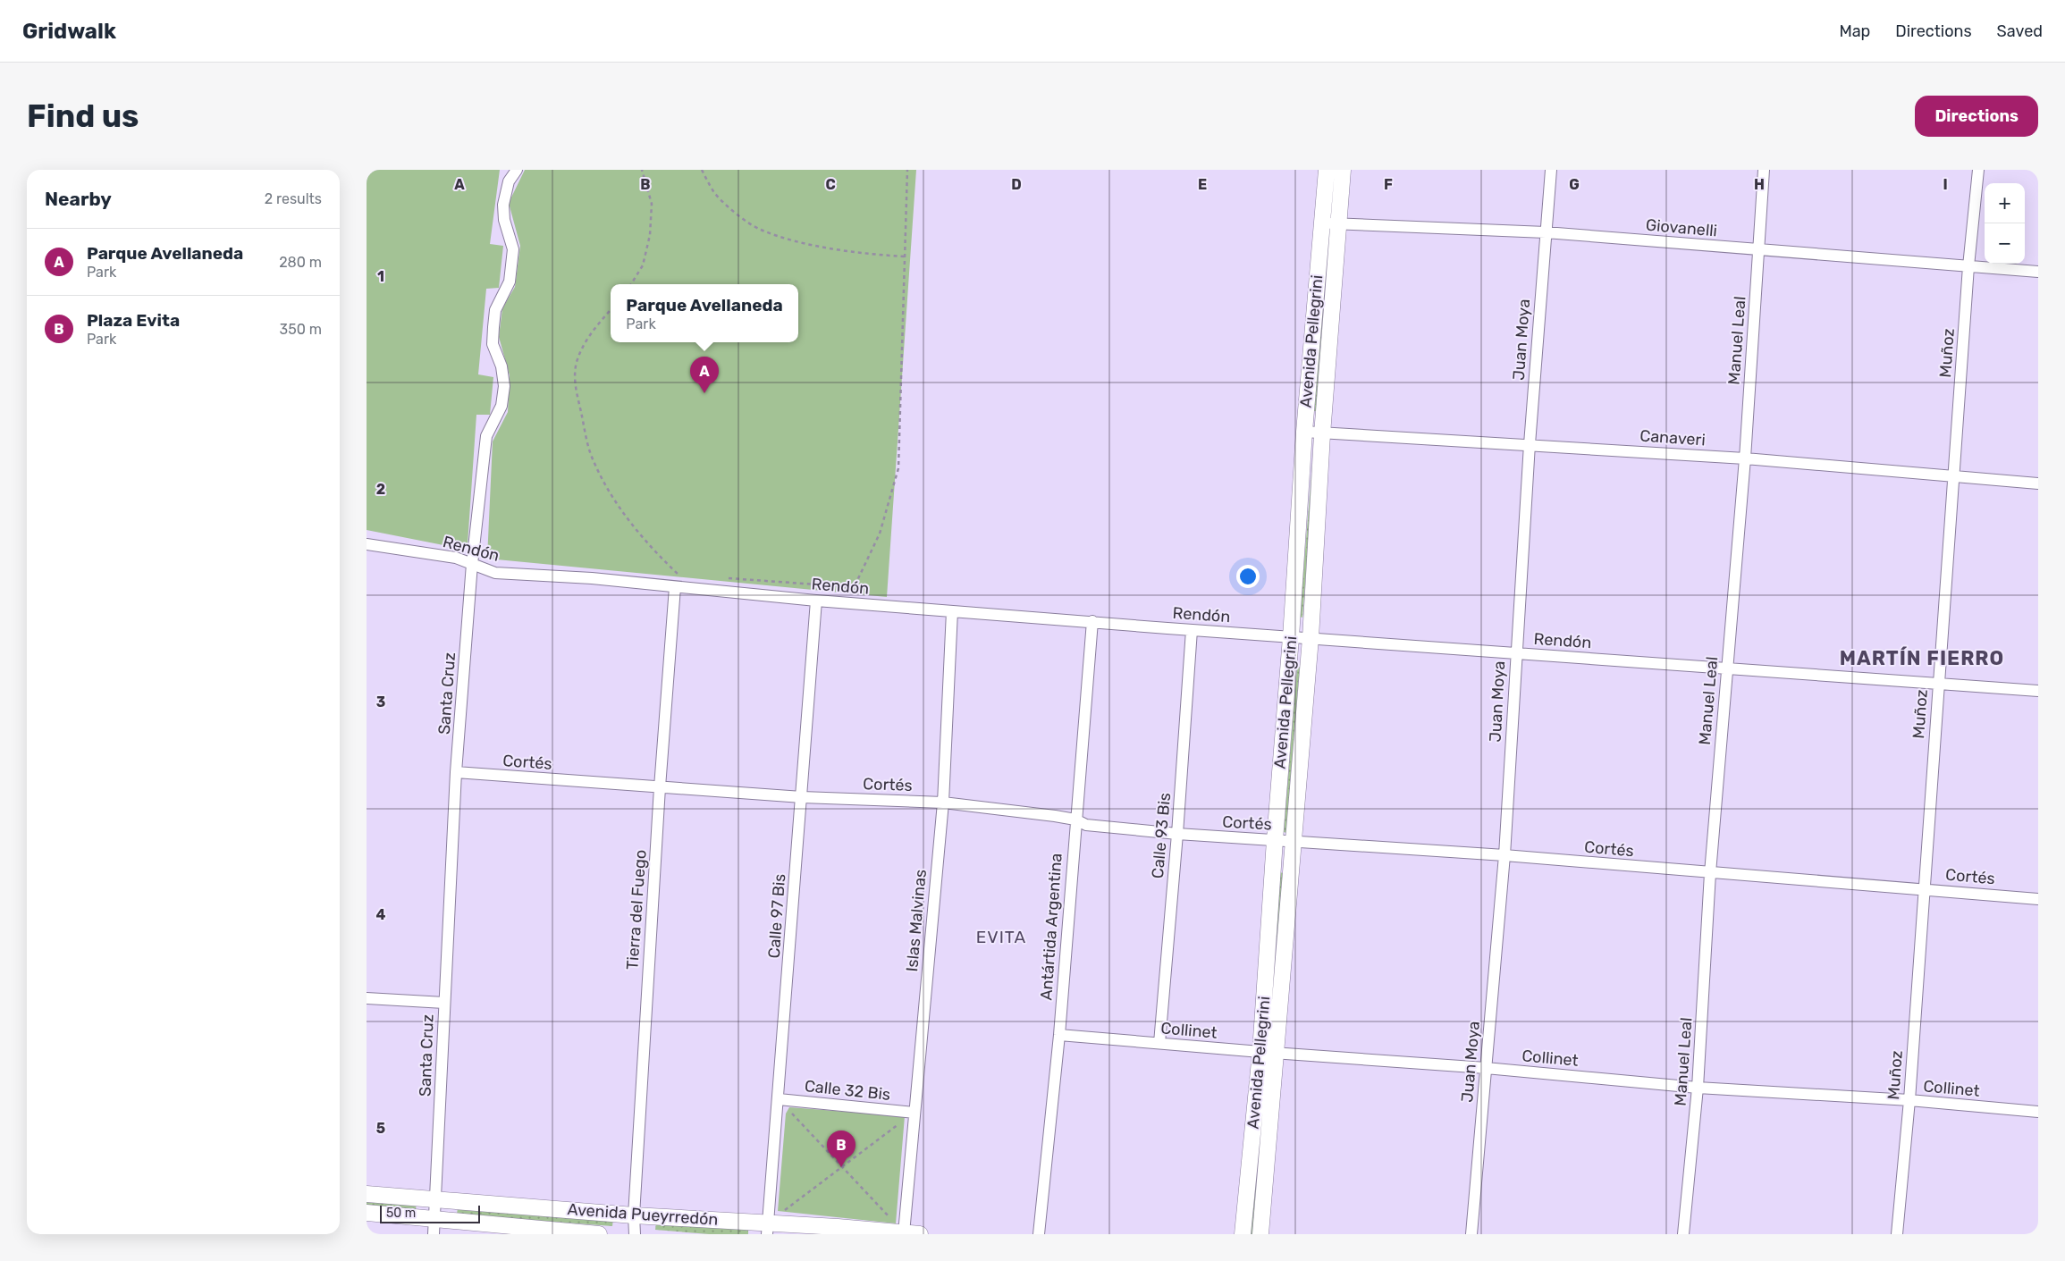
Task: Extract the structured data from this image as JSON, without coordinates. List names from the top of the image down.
{
  "streets": {
    "main road": ["Avenida Pellegrini", "Avenida Pueyrredón"],
    "street": [
      "Giovanelli",
      "Juan Moya",
      "Manuel Leal",
      "Muñoz",
      "Canaveri",
      "Rendón",
      "Santa Cruz",
      "Cortés",
      "Calle 93 Bis",
      "Tierra del Fuego",
      "Calle 97 Bis",
      "Islas Malvinas",
      "Antártida Argentina",
      "Collinet",
      "Calle 32 Bis"
    ]
  },
  "crossings": [
    ["Giovanelli", "Juan Moya"],
    ["Giovanelli", "Manuel Leal"],
    ["Giovanelli", "Avenida Pellegrini"],
    ["Giovanelli", "Muñoz"],
    ["Juan Moya", "Canaveri"],
    ["Juan Moya", "Rendón"],
    ["Juan Moya", "Cortés"],
    ["Juan Moya", "Collinet"],
    ["Manuel Leal", "Canaveri"],
    ["Manuel Leal", "Rendón"],
    ["Manuel Leal", "Cortés"],
    ["Manuel Leal", "Collinet"],
    ["Avenida Pellegrini", "Canaveri"],
    ["Avenida Pellegrini", "Rendón"],
    ["Avenida Pellegrini", "Cortés"],
    ["Avenida Pellegrini", "Collinet"],
    ["Muñoz", "Canaveri"],
    ["Muñoz", "Rendón"],
    ["Muñoz", "Cortés"],
    ["Muñoz", "Collinet"],
    ["Rendón", "Santa Cruz"],
    ["Rendón", "Calle 93 Bis"],
    ["Rendón", "Tierra del Fuego"],
    ["Rendón", "Calle 97 Bis"],
    ["Rendón", "Islas Malvinas"],
    ["Rendón", "Antártida Argentina"],
    ["Santa Cruz", "Cortés"],
    ["Santa Cruz", "Avenida Pueyrredón"],
    ["Cortés", "Calle 93 Bis"],
    ["Cortés", "Tierra del Fuego"],
    ["Cortés", "Calle 97 Bis"],
    ["Cortés", "Islas Malvinas"],
    ["Cortés", "Antártida Argentina"],
    ["Calle 93 Bis", "Collinet"],
    ["Tierra del Fuego", "Avenida Pueyrredón"],
    ["Calle 97 Bis", "Calle 32 Bis"],
    ["Calle 97 Bis", "Avenida Pueyrredón"],
    ["Islas Malvinas", "Calle 32 Bis"],
    ["Islas Malvinas", "Avenida Pueyrredón"],
    ["Antártida Argentina", "Collinet"]
  ],
  "districts": ["MARTÍN FIERRO", "EVITA"],
  "scale_bar": "50 m",
  "page": {
    "header": "Gridwalk",
    "nav": ["Map", "Directions", "Saved"],
    "buttons": "Directions",
    "title": "Find us",
    "heading": ["Nearby", "2 results"],
    "map_buttons": ["+", "−"],
    "list": [
      {
        "mark": "A",
        "name": "Parque Avellaneda",
        "note": "Park",
        "value": "280 m"
      },
      {
        "mark": "B",
        "name": "Plaza Evita",
        "note": "Park",
        "value": "350 m"
      }
    ],
    "popup": ["Parque Avellaneda", "Park"],
    "pins": ["A", "B"],
    "scale": "50 m"
  },
  "grid": {
    "columns": [
      "A",
      "B",
      "C",
      "D",
      "E",
      "F",
      "G",
      "H",
      "I"
    ],
    "rows": [
      "1",
      "2",
      "3",
      "4",
      "5"
    ]
  }
}
